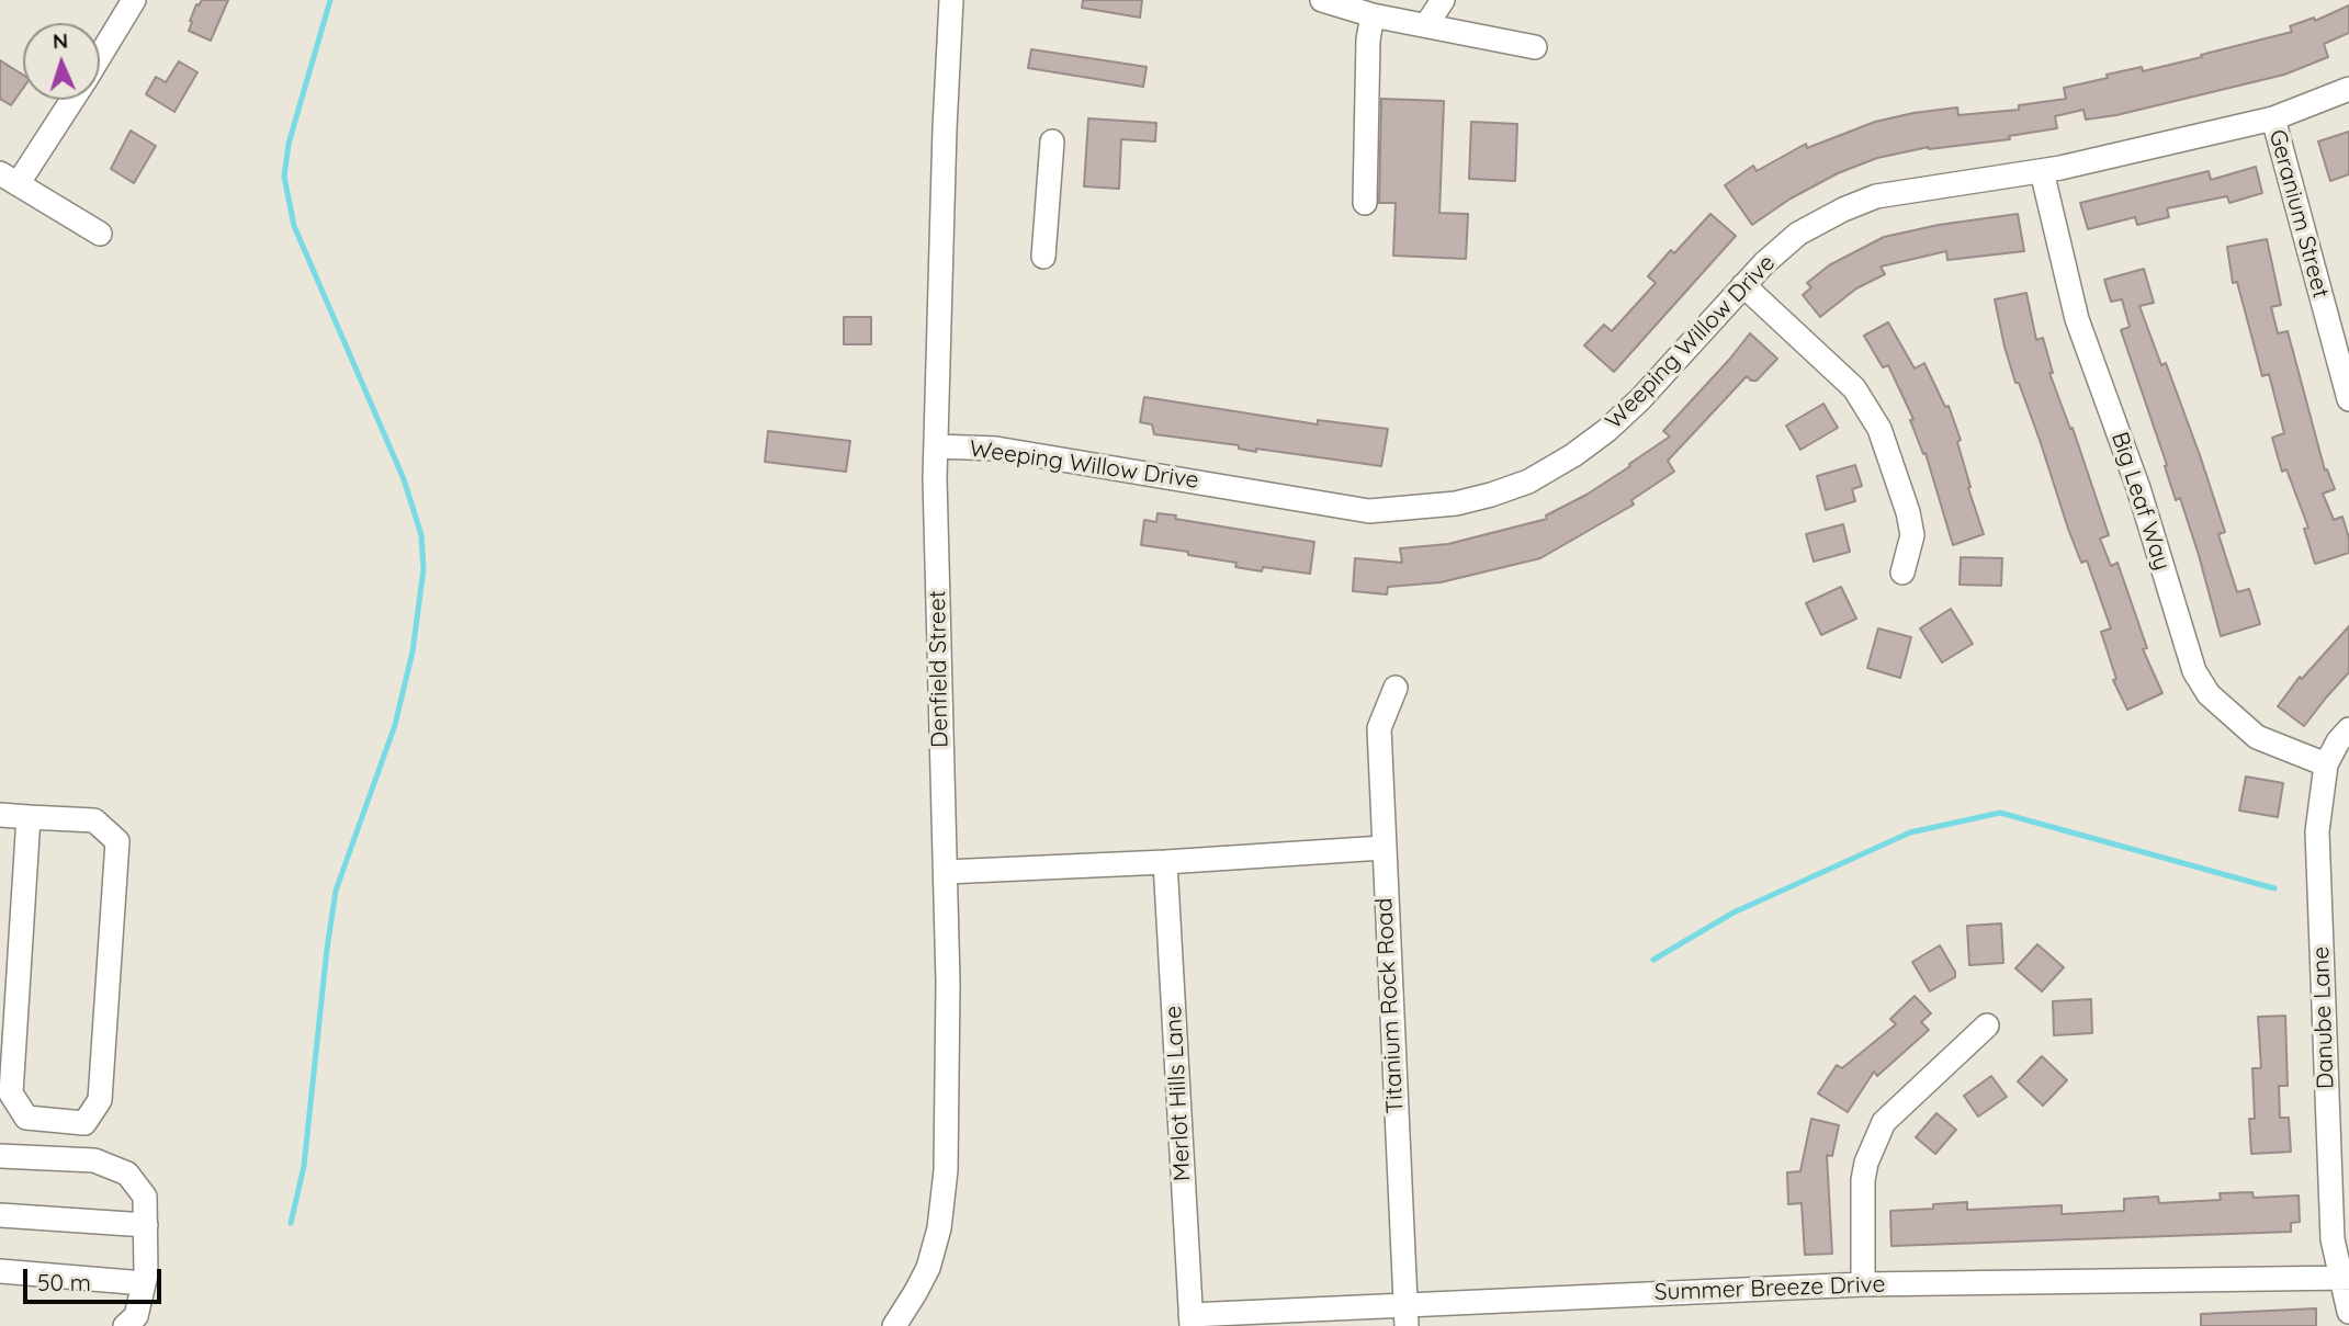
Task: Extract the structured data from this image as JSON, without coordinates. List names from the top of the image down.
{
  "streets": {
    "street": [
      "Geranium Street",
      "Weeping Willow Drive",
      "Big Leaf Way",
      "Denfield Street",
      "Titanium Rock Road",
      "Danube Lane",
      "Merlot Hills Lane",
      "Summer Breeze Drive"
    ]
  },
  "crossings": [
    ["Geranium Street", "Weeping Willow Drive"],
    ["Weeping Willow Drive", "Big Leaf Way"],
    ["Weeping Willow Drive", "Denfield Street"],
    ["Big Leaf Way", "Danube Lane"],
    ["Titanium Rock Road", "Summer Breeze Drive"],
    ["Danube Lane", "Summer Breeze Drive"],
    ["Merlot Hills Lane", "Summer Breeze Drive"]
  ],
  "scale_bar": "50 m",
  "north": "top"
}
